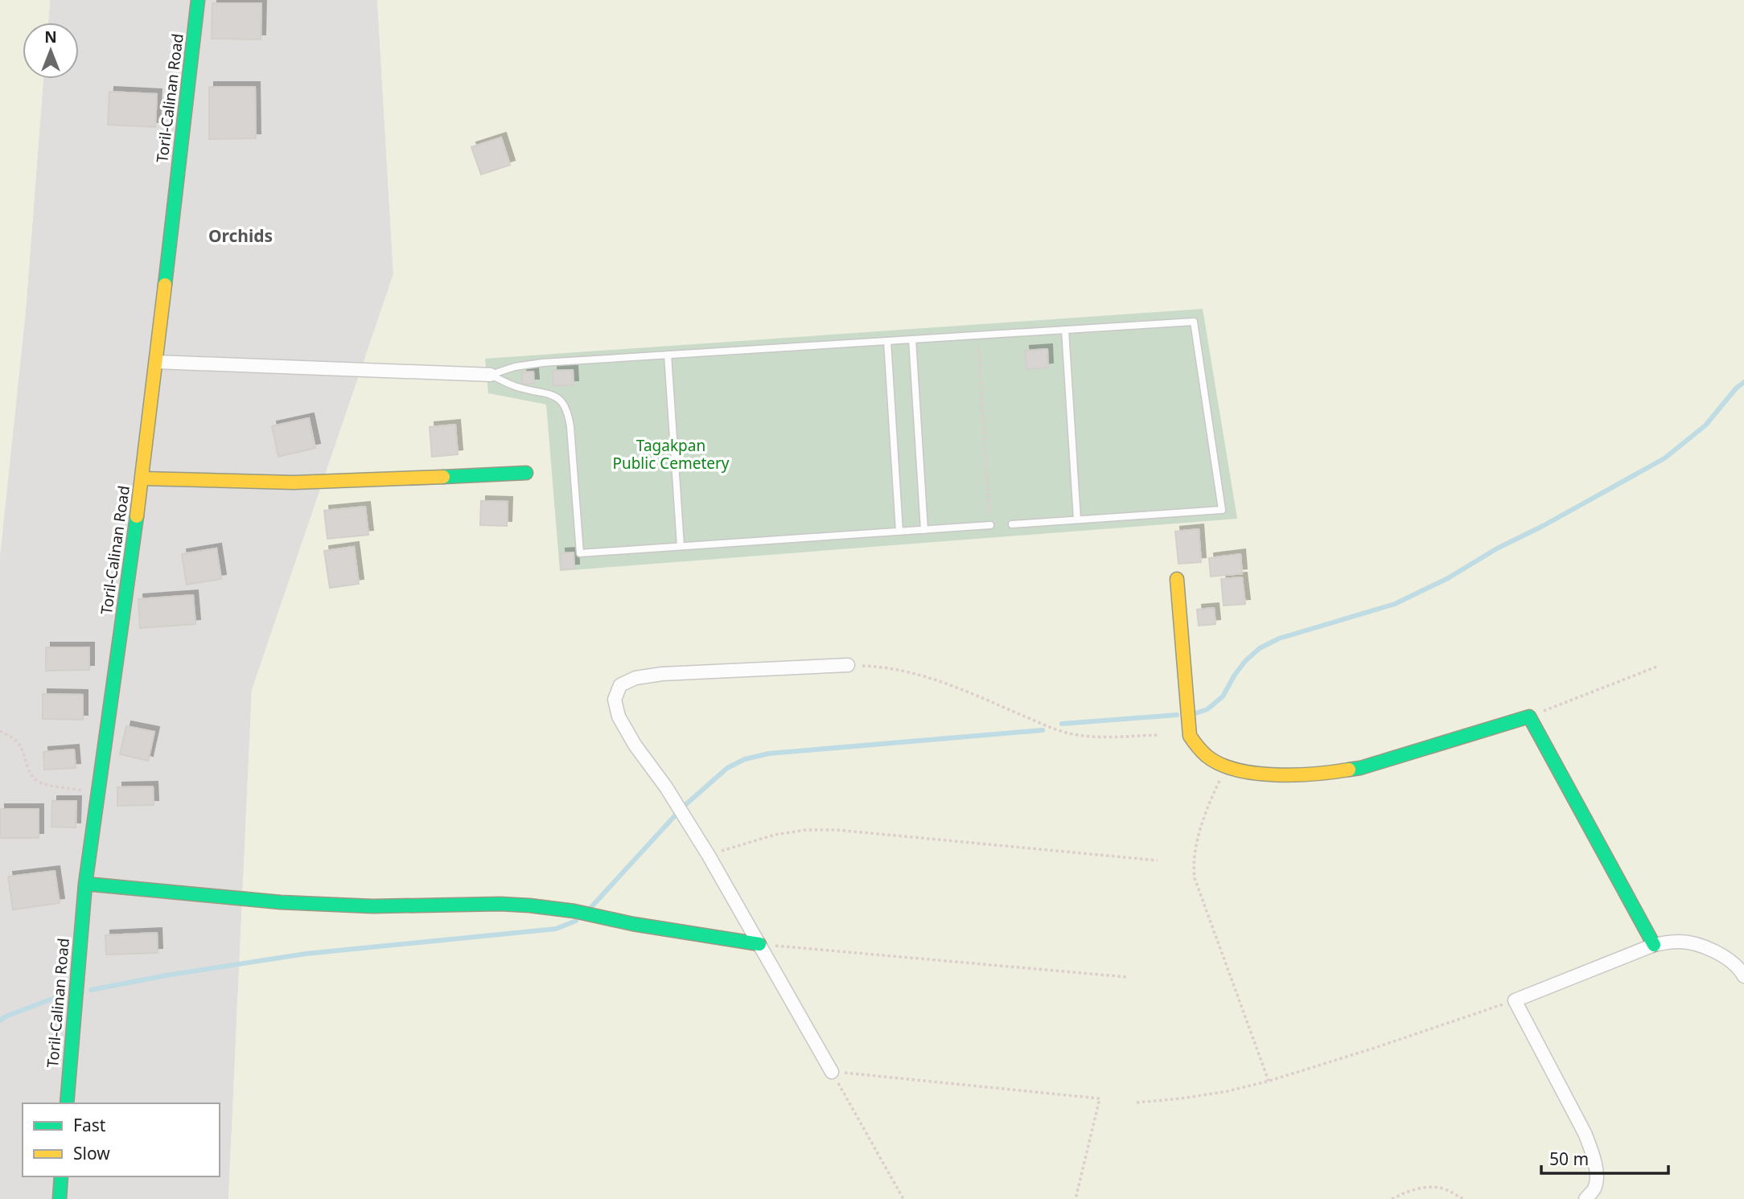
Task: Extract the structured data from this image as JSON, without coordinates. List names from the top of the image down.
{
  "streets": {
    "street": ["Toril-Calinan Road"]
  },
  "districts": ["Orchids"],
  "parks": ["Tagakpan Public Cemetery"],
  "legend": ["Fast", "Slow"],
  "scale_bar": "50 m",
  "north": "top"
}
